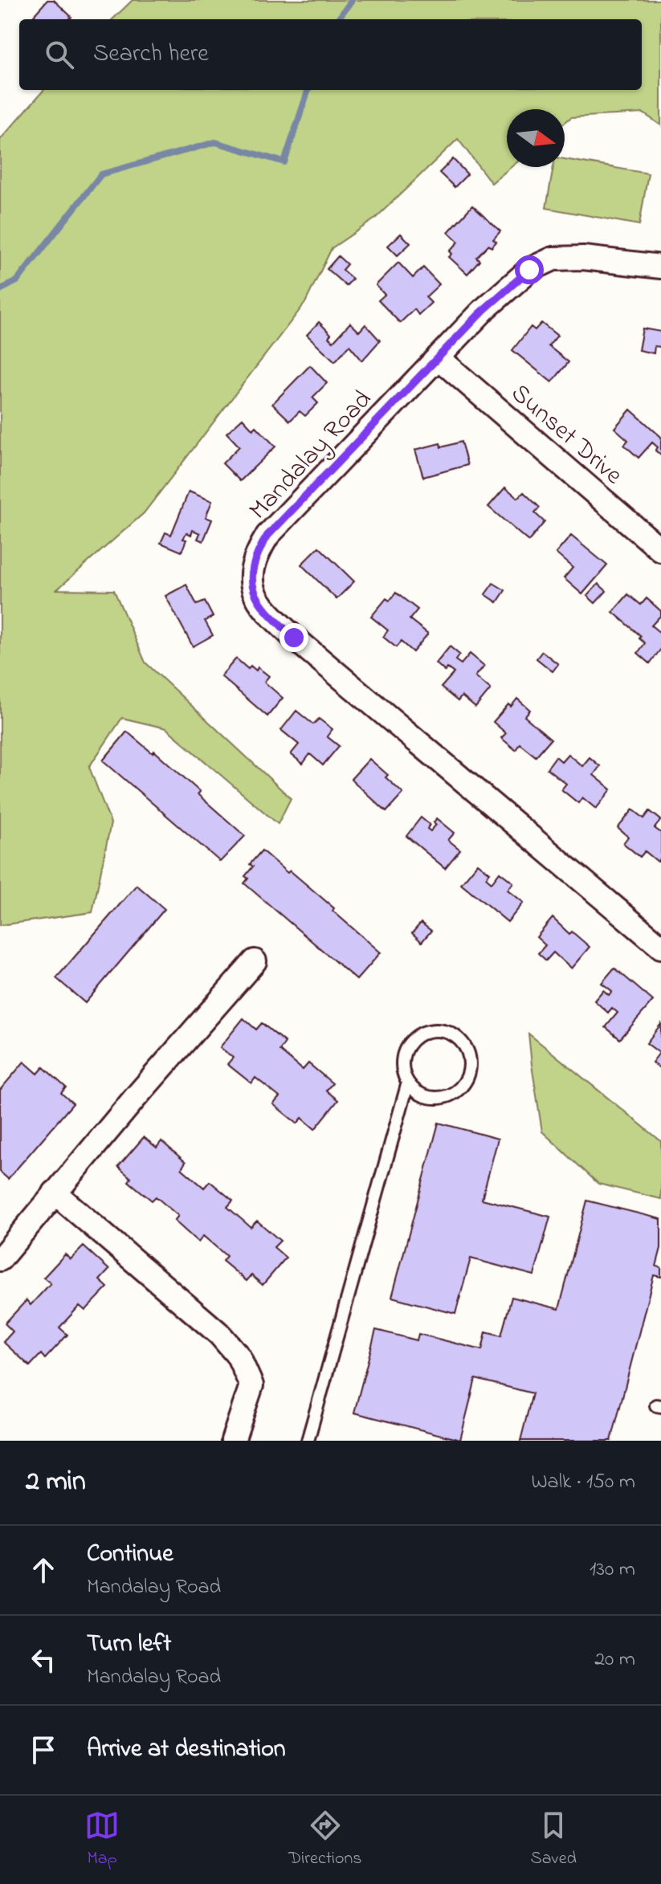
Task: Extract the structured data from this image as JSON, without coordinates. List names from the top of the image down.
{
  "streets": {
    "street": ["Sunset Drive", "Mandalay Road"]
  },
  "crossings": [
    ["Sunset Drive", "Mandalay Road"]
  ],
  "north": "right",
  "page": {
    "search": "Search here",
    "heading": ["2 min", "Walk · 150 m"],
    "list": [
      ["Continue", "Mandalay Road", "130 m"],
      ["Turn left", "Mandalay Road", "20 m"],
      "Arrive at destination"
    ],
    "nav": ["Map", "Directions", "Saved"]
  }
}
